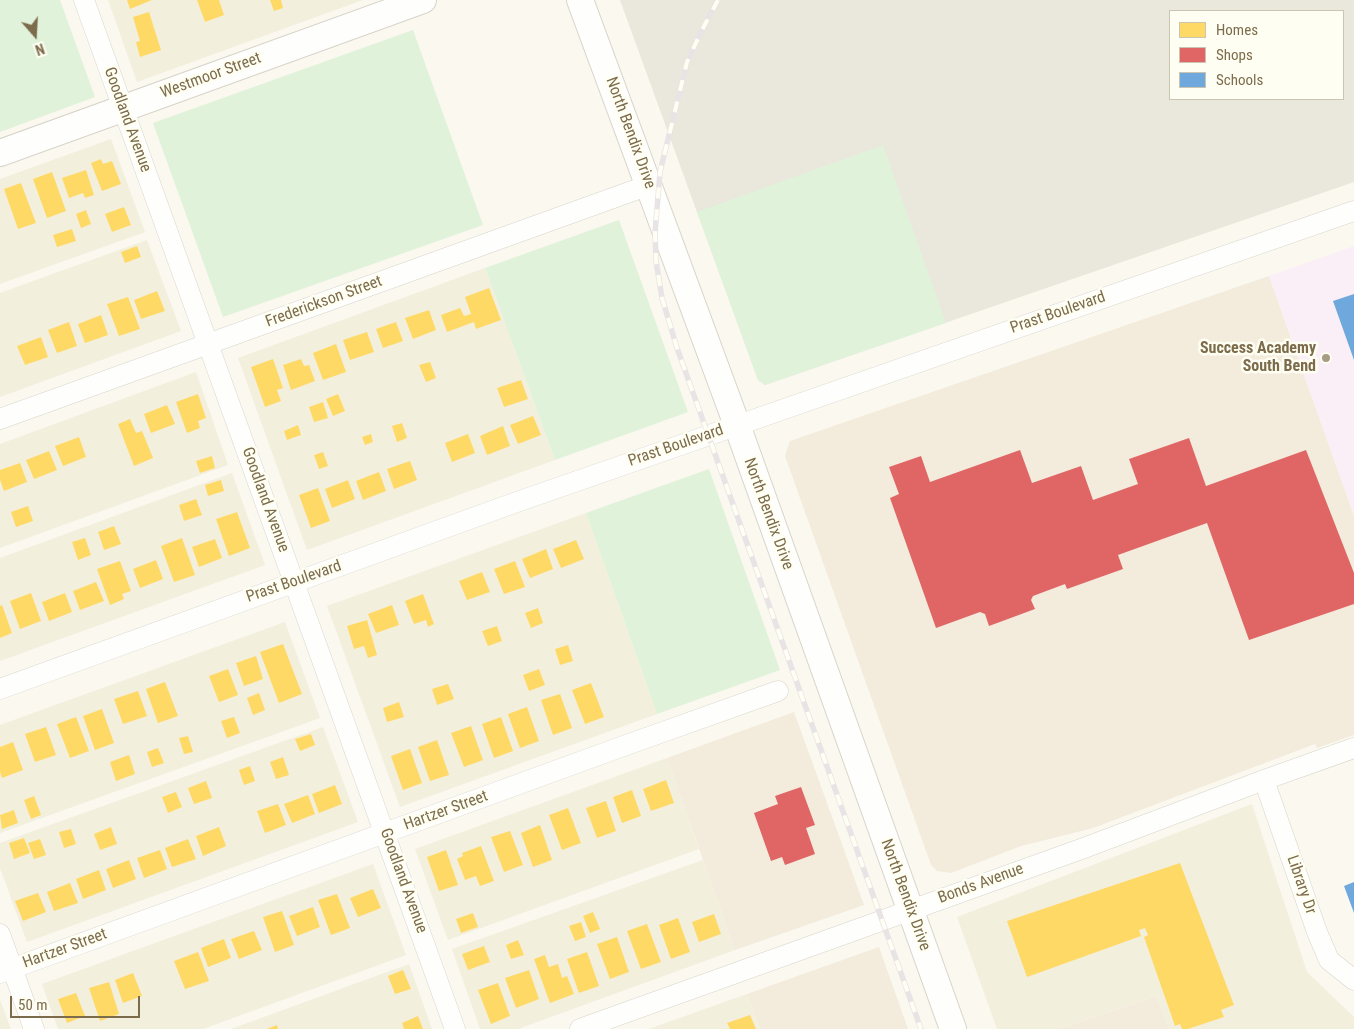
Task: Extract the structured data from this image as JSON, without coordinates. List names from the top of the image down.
{
  "streets": {
    "street": [
      "Westmoor Street",
      "Goodland Avenue",
      "North Bendix Drive",
      "Frederickson Street",
      "Prast Boulevard",
      "Hartzer Street",
      "Bonds Avenue",
      "Library Dr"
    ]
  },
  "crossings": [
    ["Westmoor Street", "Goodland Avenue"],
    ["Goodland Avenue", "Frederickson Street"],
    ["Goodland Avenue", "Prast Boulevard"],
    ["Goodland Avenue", "Hartzer Street"],
    ["North Bendix Drive", "Frederickson Street"],
    ["North Bendix Drive", "Prast Boulevard"],
    ["North Bendix Drive", "Bonds Avenue"],
    ["Bonds Avenue", "Library Dr"]
  ],
  "places": ["Success Academy South Bend"],
  "legend": ["Homes", "Shops", "Schools"],
  "scale_bar": "50 m",
  "north": "bottom"
}
